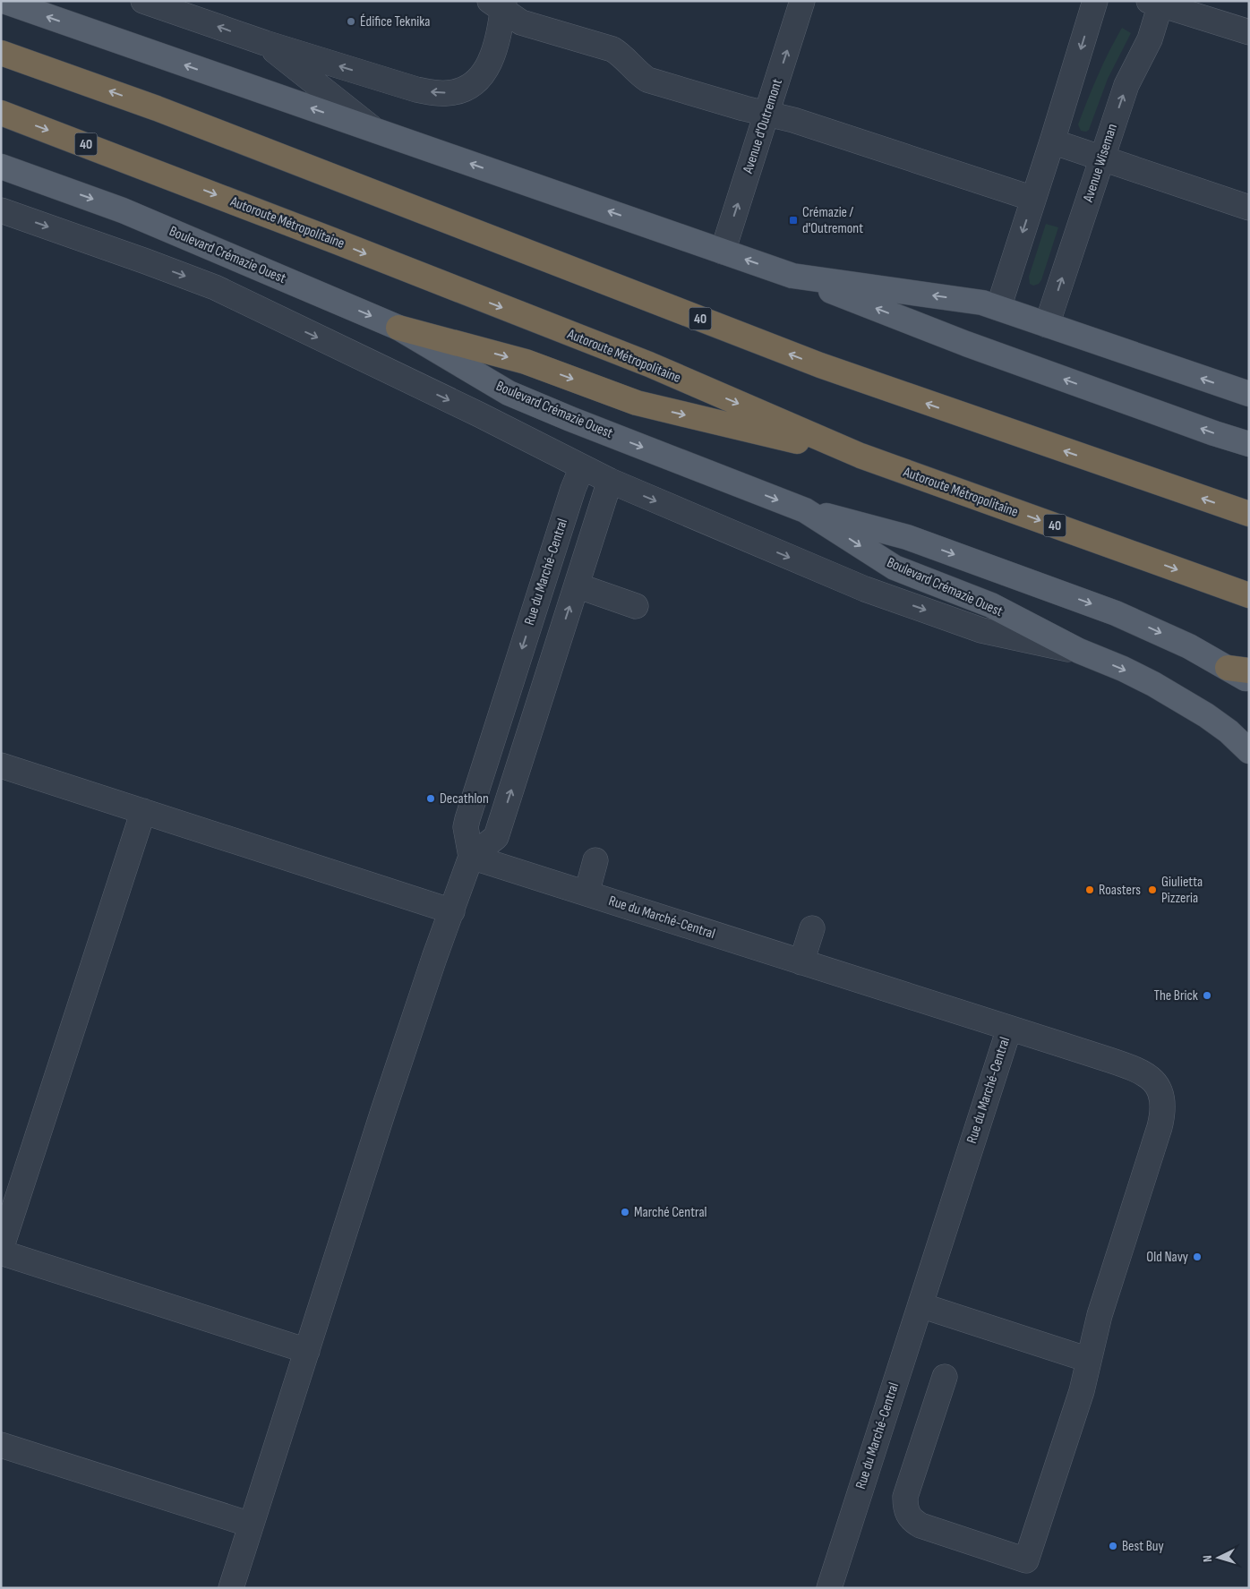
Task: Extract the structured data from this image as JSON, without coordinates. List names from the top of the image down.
{
  "streets": {
    "highway": ["40", "Autoroute Métropolitaine"],
    "main road": ["Boulevard Crémazie Ouest"],
    "street": ["Avenue d'Outremont", "Avenue Wiseman", "Rue du Marché-Central"]
  },
  "crossings": [
    ["Boulevard Crémazie Ouest", "Rue du Marché-Central"]
  ],
  "one_way": ["Avenue d'Outremont"],
  "places": {
    "other": [
      "Édifice Teknika",
      "Decathlon",
      "Roasters",
      "Giulietta Pizzeria",
      "The Brick",
      "Marché Central",
      "Old Navy",
      "Best Buy"
    ],
    "transit": ["Crémazie / d'Outremont"]
  },
  "north": "left"
}
